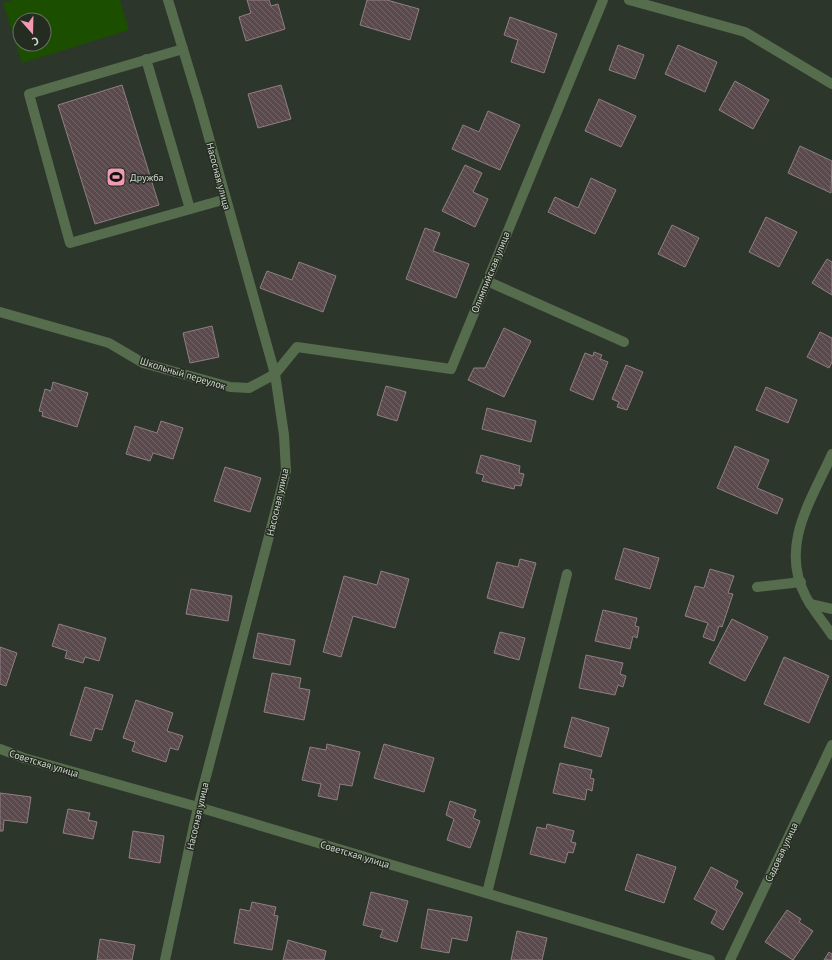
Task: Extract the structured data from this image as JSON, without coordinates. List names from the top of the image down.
{
  "streets": {
    "street": [
      "Насосная улица",
      "Олимпийская улица",
      "Школьный переулок",
      "Советская улица",
      "Садовая улица"
    ]
  },
  "crossings": [
    ["Насосная улица", "Олимпийская улица"],
    ["Насосная улица", "Школьный переулок"],
    ["Насосная улица", "Советская улица"],
    ["Олимпийская улица", "Школьный переулок"]
  ],
  "places": {
    "sports": ["Дружба"]
  },
  "north": "bottom"
}
